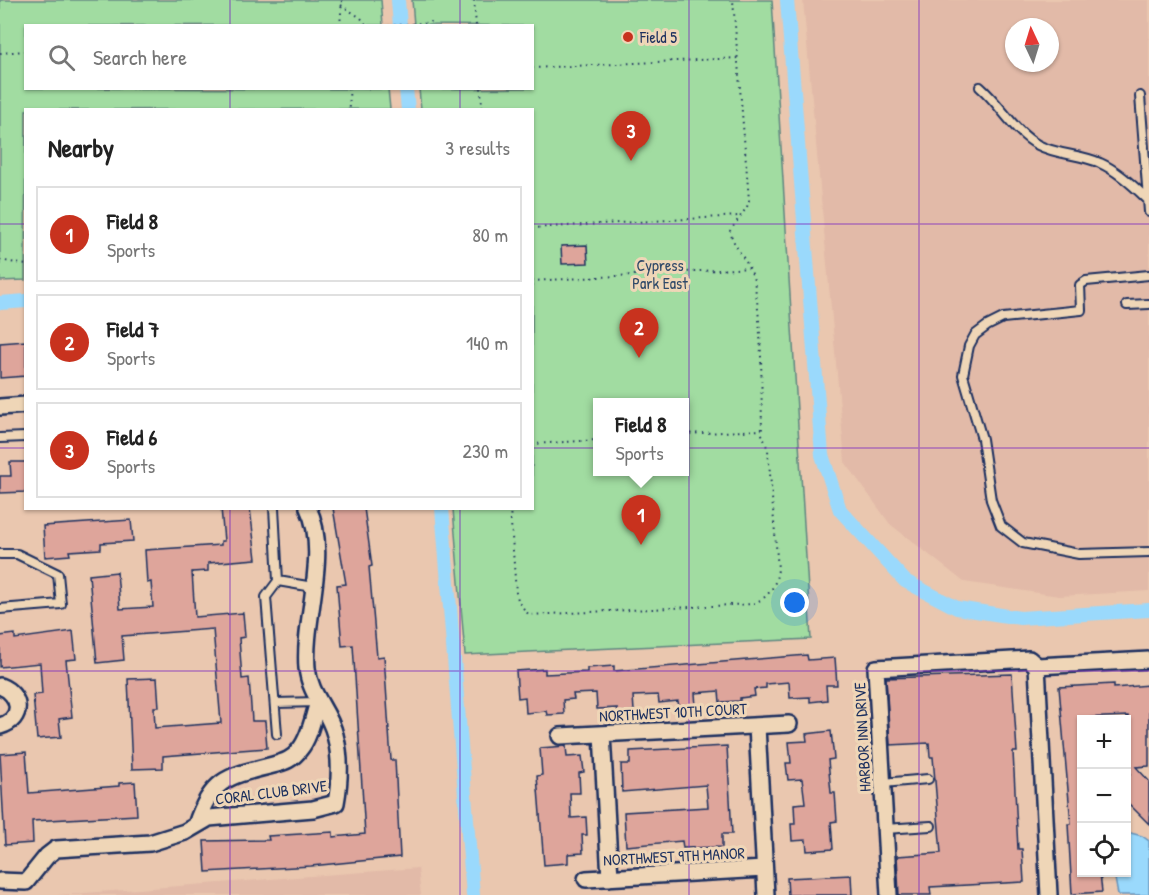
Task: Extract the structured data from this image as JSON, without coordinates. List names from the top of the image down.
{
  "streets": {
    "street": [
      "NORTHWEST 10TH COURT",
      "HARBOR INN DRIVE",
      "CORAL CLUB DRIVE",
      "NORTHWEST 9TH MANOR"
    ]
  },
  "parks": ["Cypress Park East"],
  "places": ["Field 5"],
  "north": "top",
  "page": {
    "search": "Search here",
    "heading": ["Nearby", "3 results"],
    "pins": ["3", "2", "1"],
    "list": [
      {
        "mark": "1",
        "name": "Field 8",
        "note": "Sports",
        "value": "80 m"
      },
      {
        "mark": "2",
        "name": "Field 7",
        "note": "Sports",
        "value": "140 m"
      },
      {
        "mark": "3",
        "name": "Field 6",
        "note": "Sports",
        "value": "230 m"
      }
    ],
    "popup": ["Field 8", "Sports"],
    "map_buttons": ["+", "−"]
  }
}
